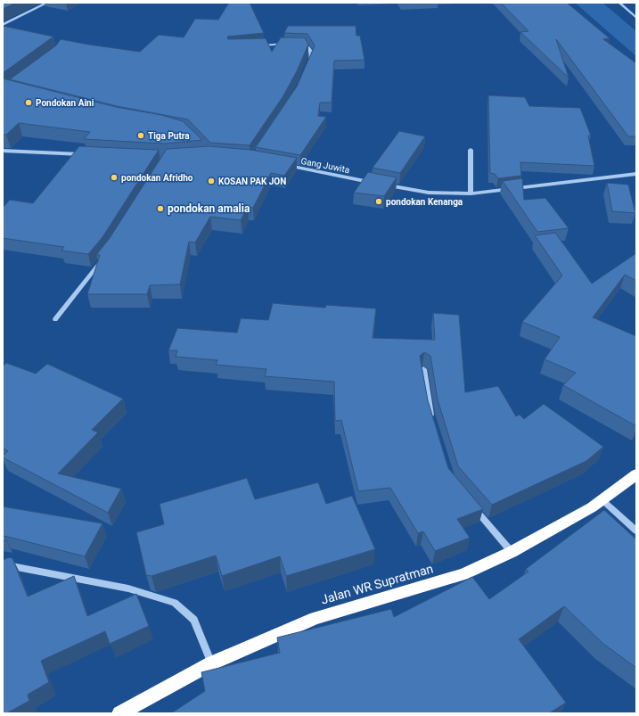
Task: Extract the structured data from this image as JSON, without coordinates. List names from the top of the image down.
{
  "streets": {
    "highway": ["Jalan WR Supratman"],
    "street": ["Gang Juwita"]
  },
  "places": [
    "Pondokan Aini",
    "Tiga Putra",
    "pondokan Afridho",
    "KOSAN PAK JON",
    "pondokan Kenanga",
    "pondokan amalia"
  ]
}
